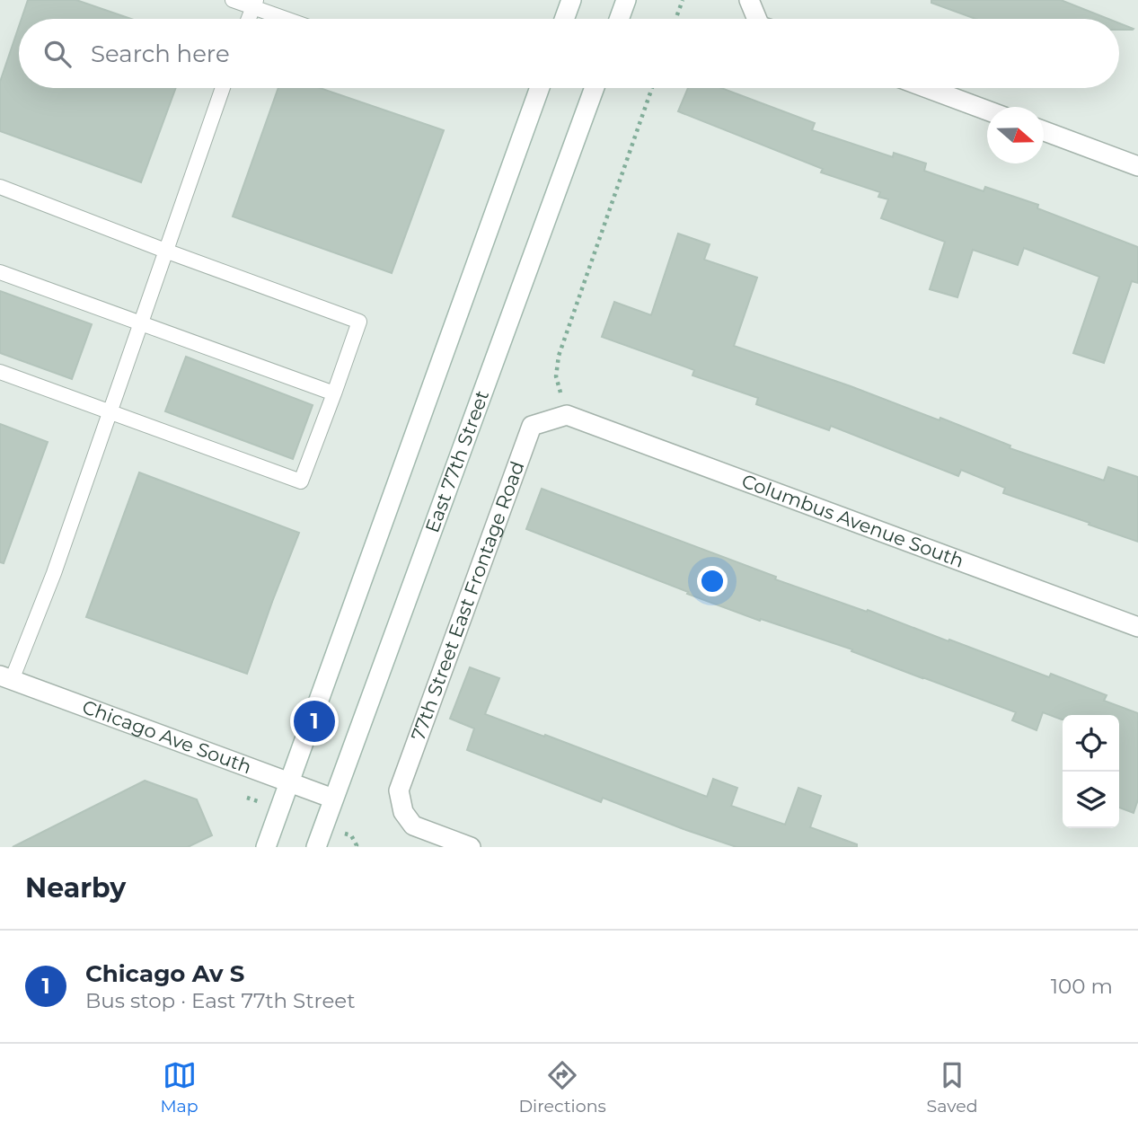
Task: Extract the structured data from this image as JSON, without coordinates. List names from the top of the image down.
{
  "streets": {
    "street": [
      "East 77th Street",
      "Columbus Avenue South",
      "77th Street East Frontage Road",
      "Chicago Ave South"
    ]
  },
  "crossings": [
    ["East 77th Street", "Chicago Ave South"],
    ["Columbus Avenue South", "77th Street East Frontage Road"]
  ],
  "north": "right",
  "page": {
    "search": "Search here",
    "pins": "1",
    "heading": "Nearby",
    "list": [
      {
        "mark": "1",
        "name": "Chicago Av S",
        "note": "Bus stop · East 77th Street",
        "value": "100 m"
      }
    ],
    "nav": ["Map", "Directions", "Saved"]
  }
}
